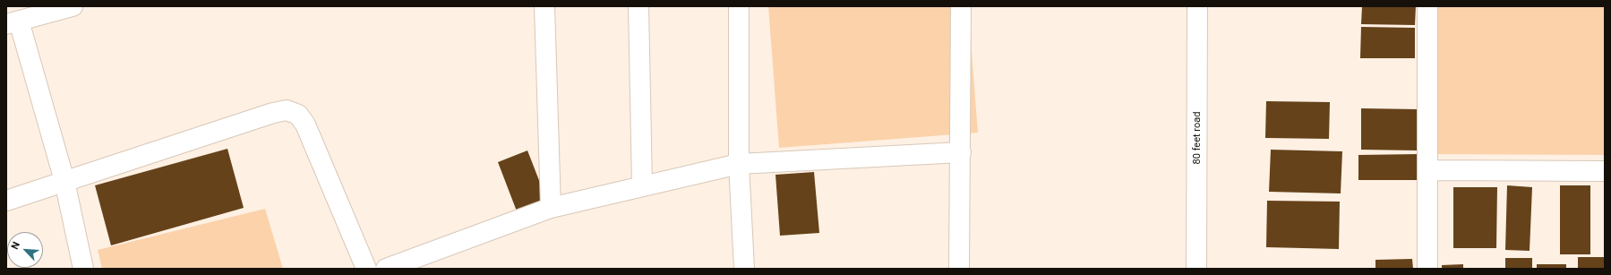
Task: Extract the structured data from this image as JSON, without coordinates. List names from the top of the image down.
{
  "streets": {
    "street": ["80 feet road"]
  },
  "north": "top left"
}
